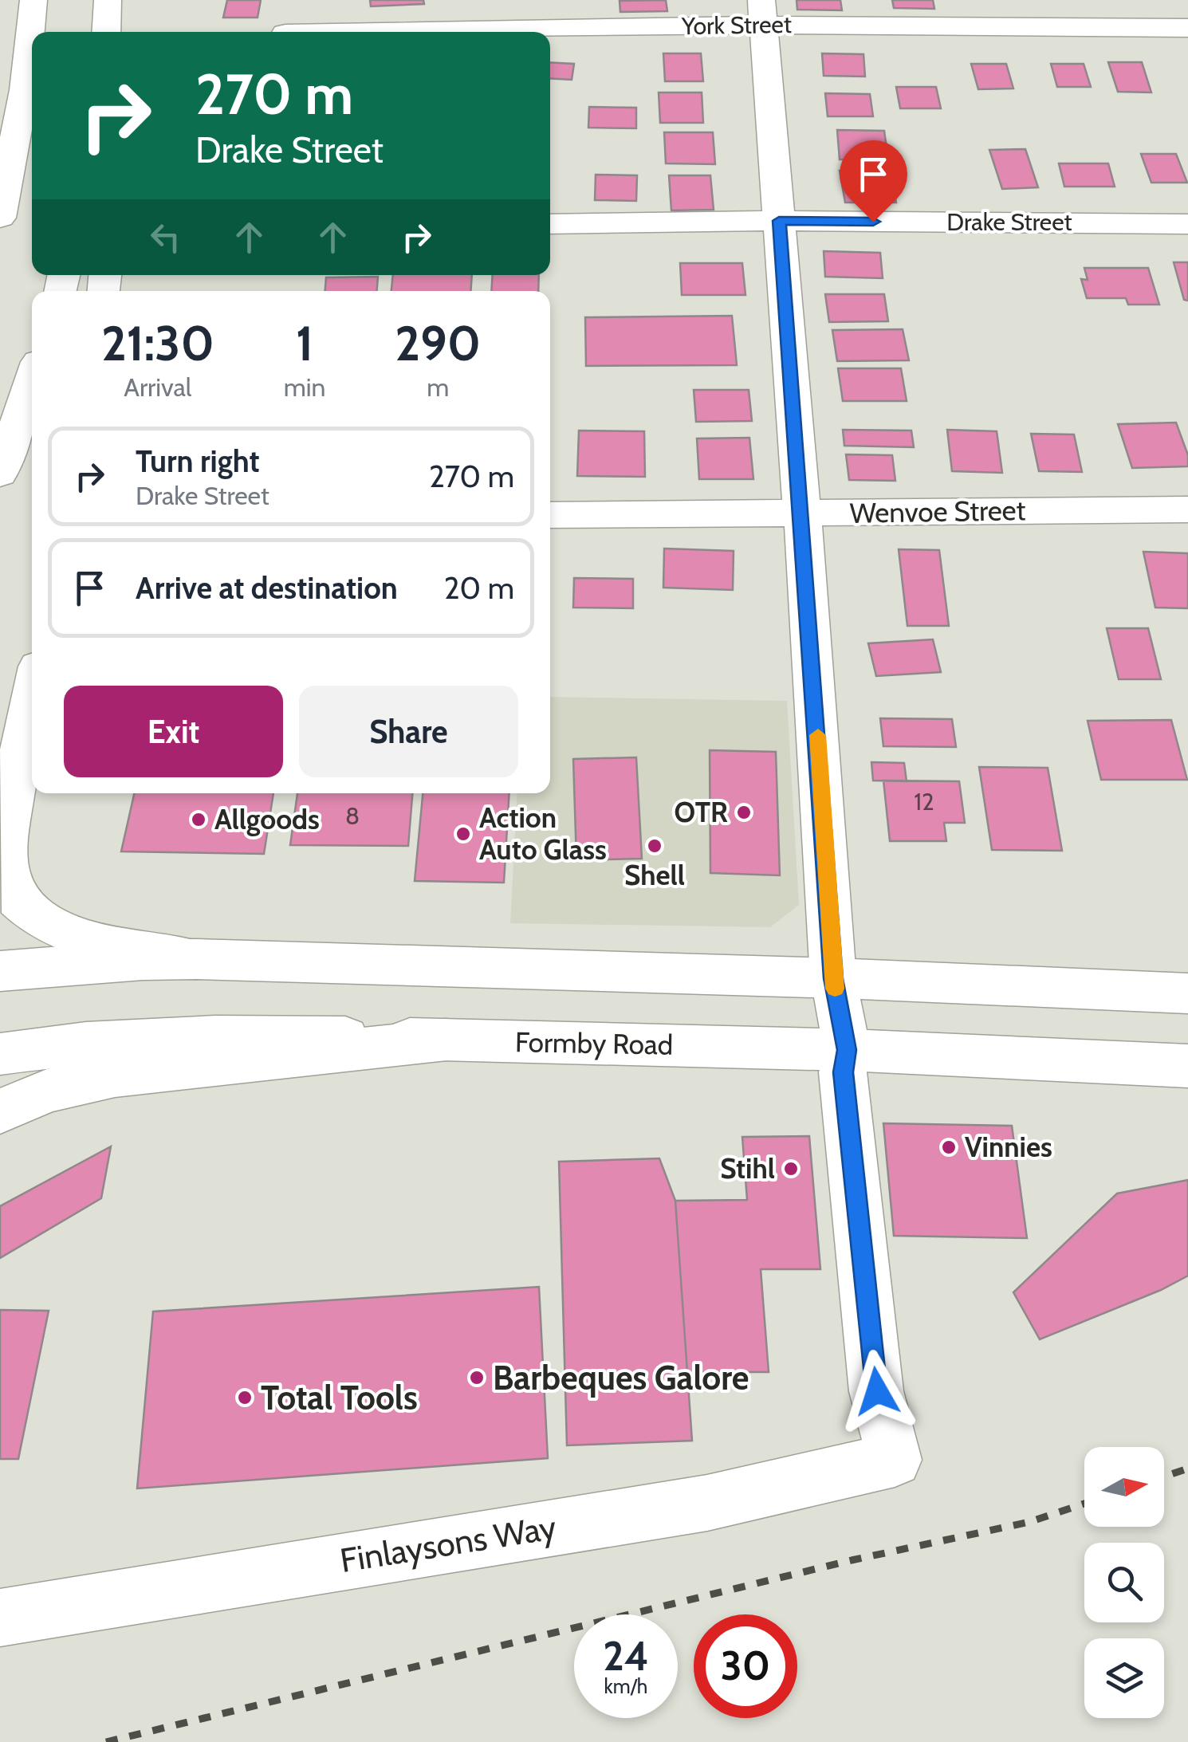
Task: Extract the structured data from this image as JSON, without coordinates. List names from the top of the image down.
{
  "streets": {
    "main road": [
      "York Street",
      "Drake Street",
      "Wenvoe Street",
      "Formby Road",
      "Finlaysons Way"
    ]
  },
  "crossings": [
    ["Formby Road", "Finlaysons Way"]
  ],
  "places": [
    "OTR",
    "Allgoods",
    "Action Auto Glass",
    "Shell",
    "Vinnies",
    "Stihl",
    "Barbeques Galore",
    "Total Tools"
  ],
  "house_numbers": ["12", "8"],
  "north": "right",
  "page": {
    "turn": ["270 m", "Drake Street"],
    "eta": [
      "21:30",
      "Arrival",
      "1",
      "min",
      "290",
      "m"
    ],
    "list": [
      {
        "name": "Turn right",
        "note": "Drake Street",
        "value": "270 m"
      },
      {
        "name": "Arrive at destination",
        "value": "20 m"
      }
    ],
    "buttons": ["Exit", "Share"],
    "speed": "24 km/h",
    "limit": "30"
  }
}
